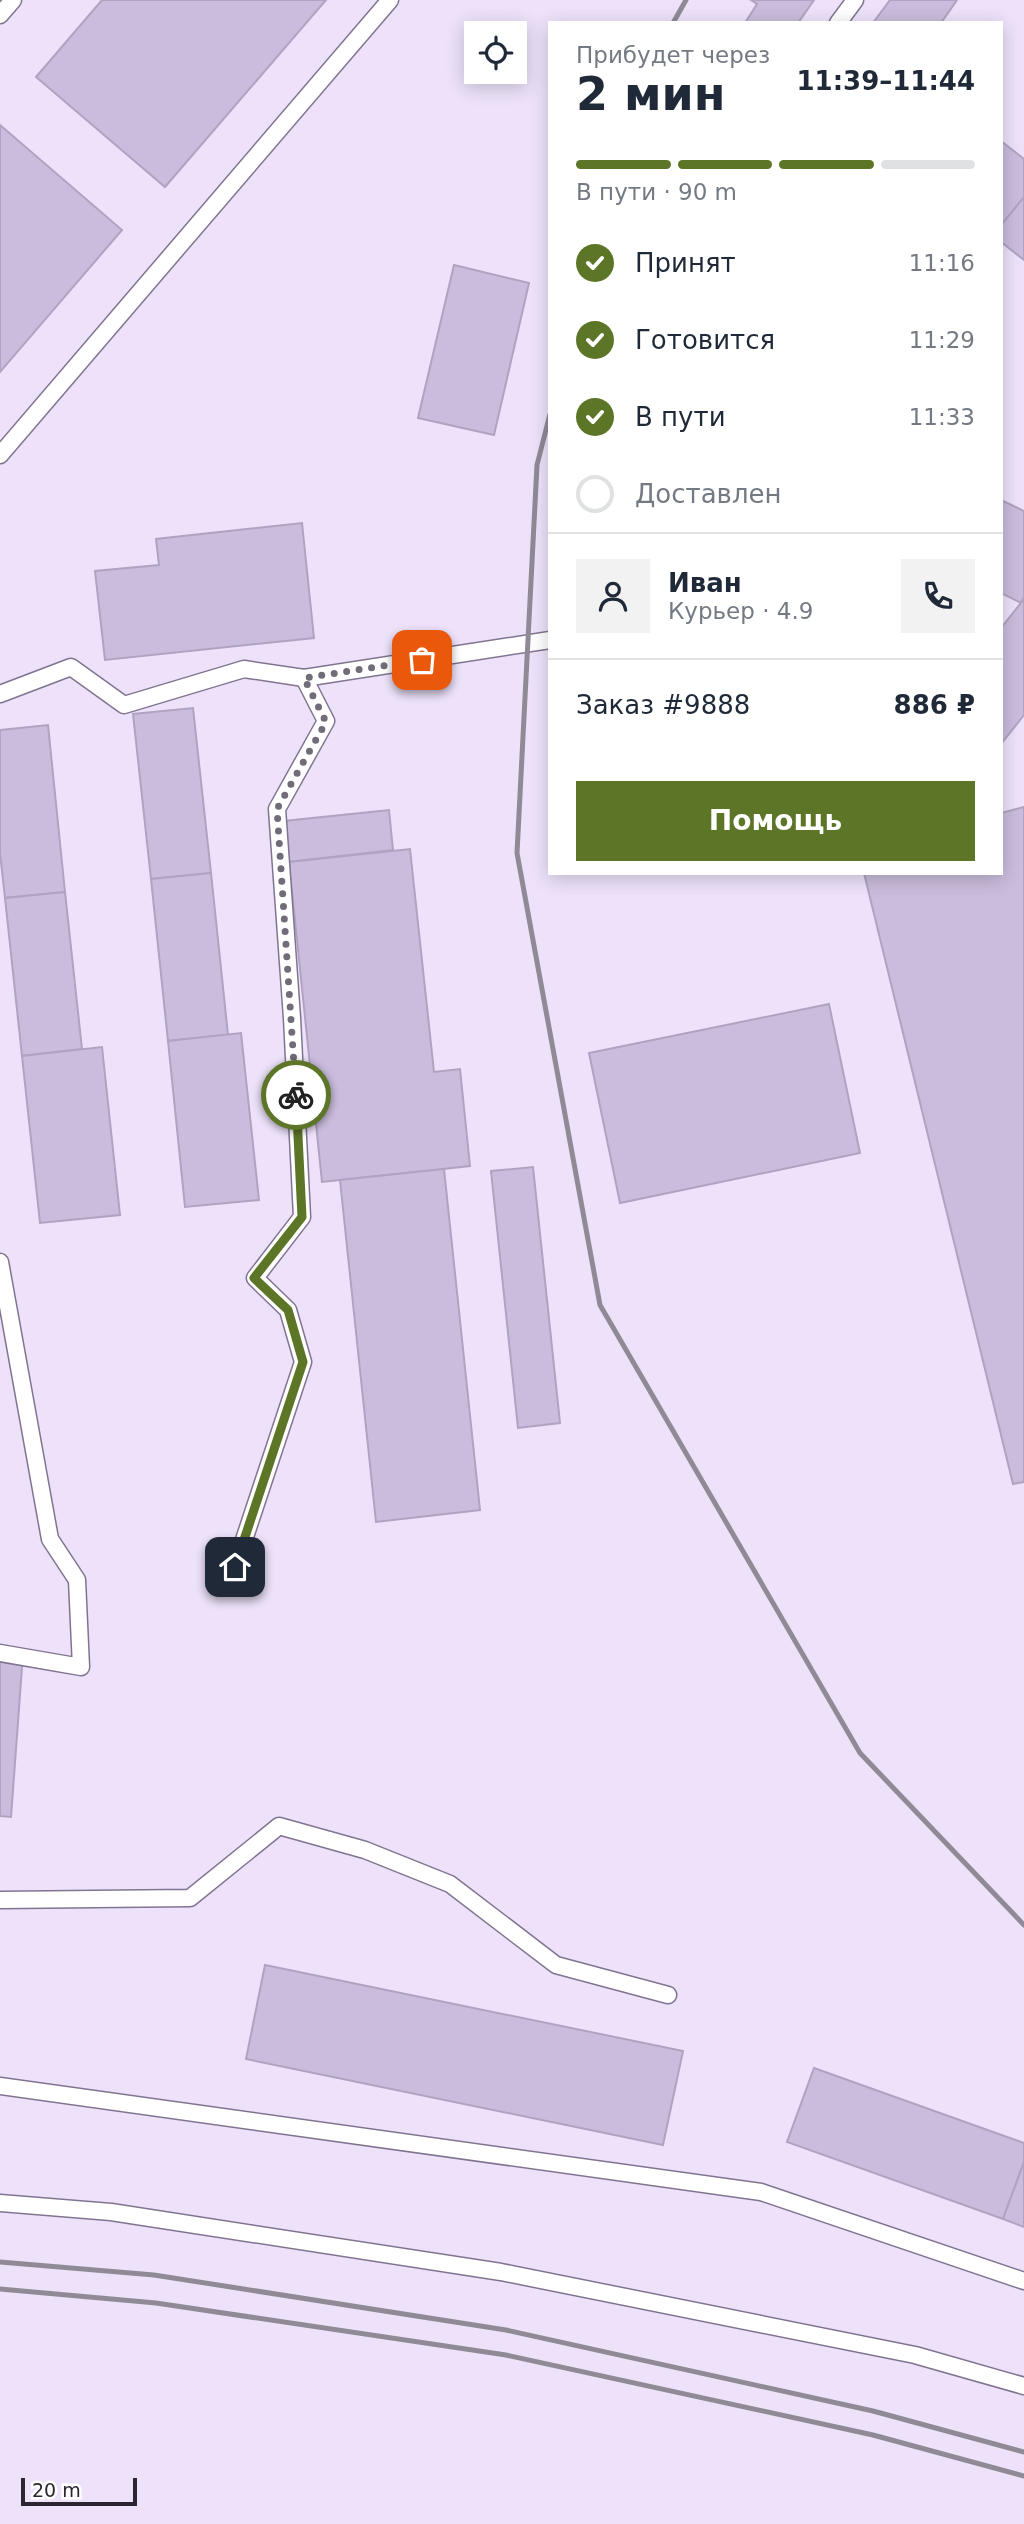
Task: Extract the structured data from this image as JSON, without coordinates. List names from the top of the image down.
{
  "scale_bar": "20 m",
  "page": {
    "heading": ["2 мин", "Прибудет через", "11:39–11:44"],
    "panel": [
      "Иван",
      "Курьер · 4.9",
      "Заказ #9888",
      "886 ₽"
    ],
    "bar": "В пути · 90 m",
    "list": [
      ["Принят", "11:16"],
      ["Готовится", "11:29"],
      ["В пути", "11:33"],
      "Доставлен"
    ],
    "buttons": "Помощь",
    "scale": "20 m"
  }
}
